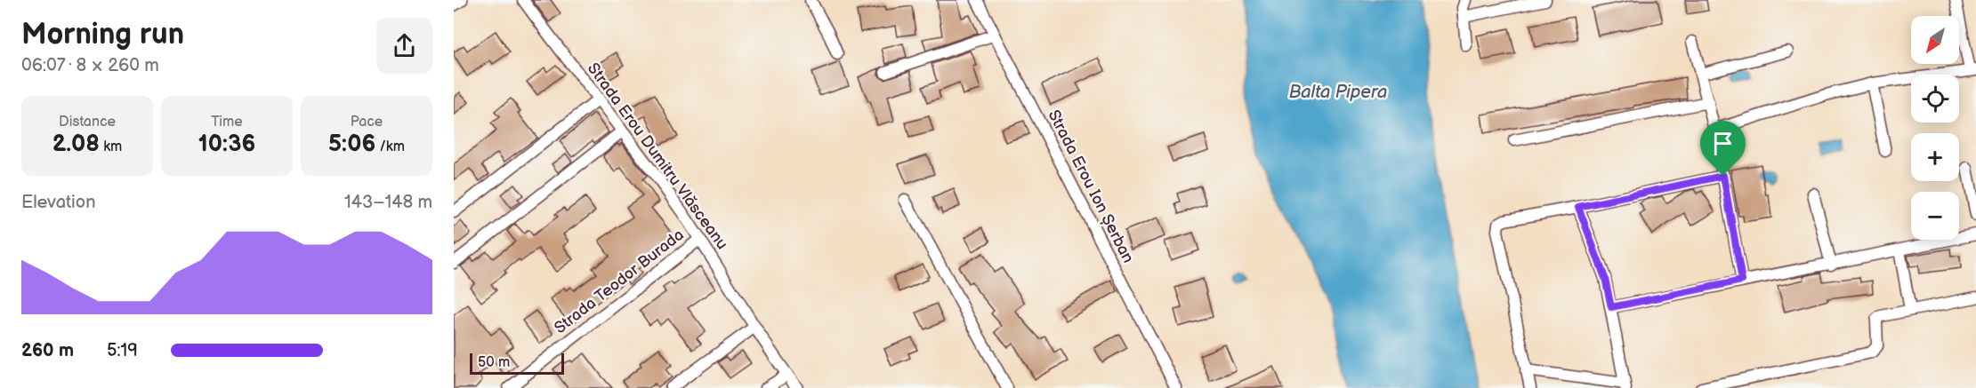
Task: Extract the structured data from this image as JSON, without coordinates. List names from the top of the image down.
{
  "streets": {
    "street": ["Strada Erou Dumitru Vlăsceanu", "Strada Erou Ion Șerban", "Strada Teodor Burada"]
  },
  "crossings": [
    ["Strada Erou Dumitru Vlăsceanu", "Strada Teodor Burada"]
  ],
  "water": ["Balta Pipera"],
  "scale_bar": "50 m",
  "north": "bottom left",
  "page": {
    "heading": ["Morning run", "06:07 · 8 × 260 m"],
    "map_buttons": ["+", "−"],
    "stats": [
      ["Distance", "2.08 km"],
      ["Time", "10:36"],
      ["Pace", "5:06 /km"]
    ],
    "chart": ["Elevation", "143–148 m"],
    "list": [
      {
        "name": "260 m",
        "note": "5:19"
      }
    ],
    "scale": "50 m"
  }
}
